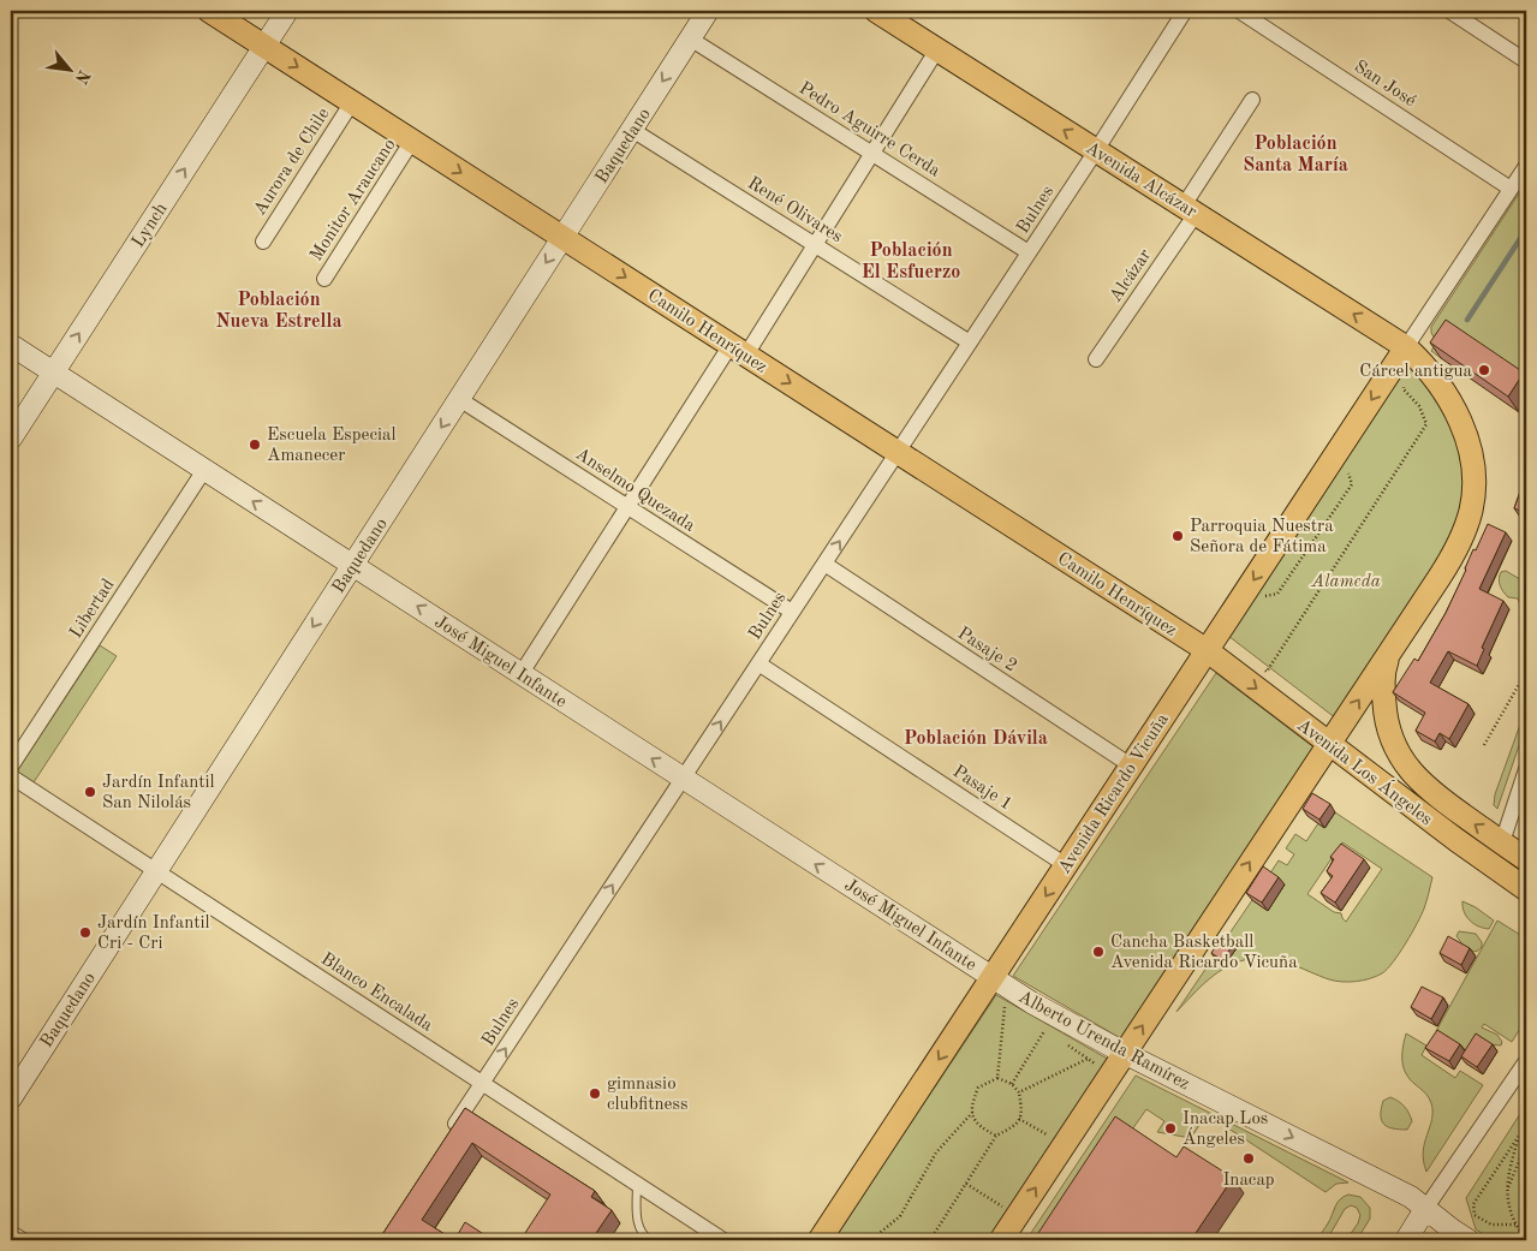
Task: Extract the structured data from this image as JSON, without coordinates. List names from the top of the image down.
{
  "streets": {
    "main road": [
      "Avenida Alcázar",
      "Camilo Henríquez",
      "Avenida Los Ángeles",
      "Avenida Ricardo Vicuña"
    ],
    "street": [
      "San José",
      "Pedro Aguirre Cerda",
      "Baquedano",
      "Aurora de Chile",
      "Monitor Araucano",
      "René Olivares",
      "Bulnes",
      "Lynch",
      "Alcázar",
      "Anselmo Quezada",
      "Libertad",
      "Pasaje 2",
      "José Miguel Infante",
      "Pasaje 1",
      "Blanco Encalada",
      "Alberto Urenda Ramírez"
    ]
  },
  "crossings": [
    ["San José", "Avenida Ricardo Vicuña"],
    ["Pedro Aguirre Cerda", "Baquedano"],
    ["Pedro Aguirre Cerda", "Bulnes"],
    ["Baquedano", "René Olivares"],
    ["Baquedano", "Camilo Henríquez"],
    ["Baquedano", "Anselmo Quezada"],
    ["Baquedano", "José Miguel Infante"],
    ["Baquedano", "Blanco Encalada"],
    ["Aurora de Chile", "Camilo Henríquez"],
    ["Avenida Alcázar", "Bulnes"],
    ["Avenida Alcázar", "Alcázar"],
    ["Avenida Alcázar", "Avenida Ricardo Vicuña"],
    ["Monitor Araucano", "Camilo Henríquez"],
    ["René Olivares", "Bulnes"],
    ["Bulnes", "Camilo Henríquez"],
    ["Bulnes", "Anselmo Quezada"],
    ["Bulnes", "Pasaje 2"],
    ["Bulnes", "José Miguel Infante"],
    ["Bulnes", "Pasaje 1"],
    ["Bulnes", "Blanco Encalada"],
    ["Lynch", "Camilo Henríquez"],
    ["Lynch", "José Miguel Infante"],
    ["Camilo Henríquez", "Avenida Los Ángeles"],
    ["Camilo Henríquez", "Avenida Ricardo Vicuña"],
    ["Libertad", "José Miguel Infante"],
    ["Pasaje 2", "Avenida Ricardo Vicuña"],
    ["José Miguel Infante", "Avenida Ricardo Vicuña"],
    ["José Miguel Infante", "Alberto Urenda Ramírez"],
    ["Avenida Los Ángeles", "Avenida Ricardo Vicuña"],
    ["Pasaje 1", "Avenida Ricardo Vicuña"],
    ["Avenida Ricardo Vicuña", "Alberto Urenda Ramírez"]
  ],
  "one_way": [
    "Baquedano",
    "Avenida Alcázar",
    "Bulnes",
    "Lynch",
    "Camilo Henríquez",
    "José Miguel Infante",
    "Avenida Ricardo Vicuña",
    "Alberto Urenda Ramírez"
  ],
  "districts": [
    "Población Santa María",
    "Población El Esfuerzo",
    "Población Nueva Estrella",
    "Población Dávila"
  ],
  "parks": ["Alameda"],
  "places": [
    "Cárcel antigua",
    "Escuela Especial Amanecer",
    "Parroquia Nuestra Señora de Fátima",
    "Jardín Infantil San Nilolás",
    "Jardín Infantil Cri - Cri",
    "Cancha Basketball Avenida Ricardo Vicuña",
    "gimnasio clubfitness",
    "Inacap Los Ángeles",
    "Inacap"
  ],
  "north": "bottom right"
}
